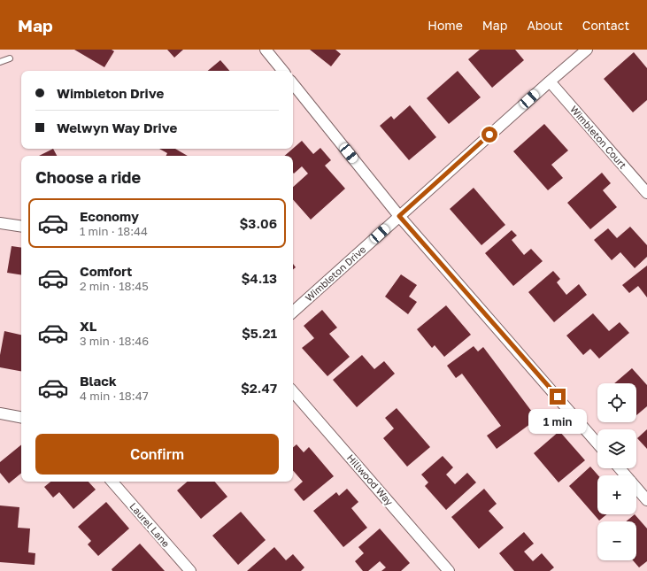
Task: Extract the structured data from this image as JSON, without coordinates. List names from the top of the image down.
{
  "streets": {
    "street": [
      "Wimbleton Court",
      "Wimbleton Drive",
      "Hillwood Way",
      "Laurel Lane"
    ]
  },
  "crossings": [
    ["Wimbleton Court", "Wimbleton Drive"]
  ],
  "page": {
    "header": "Map",
    "nav": [
      "Home",
      "Map",
      "About",
      "Contact"
    ],
    "banner": ["Wimbleton Drive", "Welwyn Way Drive"],
    "heading": "Choose a ride",
    "list": [
      {
        "name": "Economy",
        "note": "1 min · 18:44",
        "value": "$3.06"
      },
      {
        "name": "Comfort",
        "note": "2 min · 18:45",
        "value": "$4.13"
      },
      {
        "name": "XL",
        "note": "3 min · 18:46",
        "value": "$5.21"
      },
      {
        "name": "Black",
        "note": "4 min · 18:47",
        "value": "$2.47"
      }
    ],
    "map_buttons": ["+", "−"],
    "bubble": "1 min",
    "buttons": "Confirm"
  }
}
